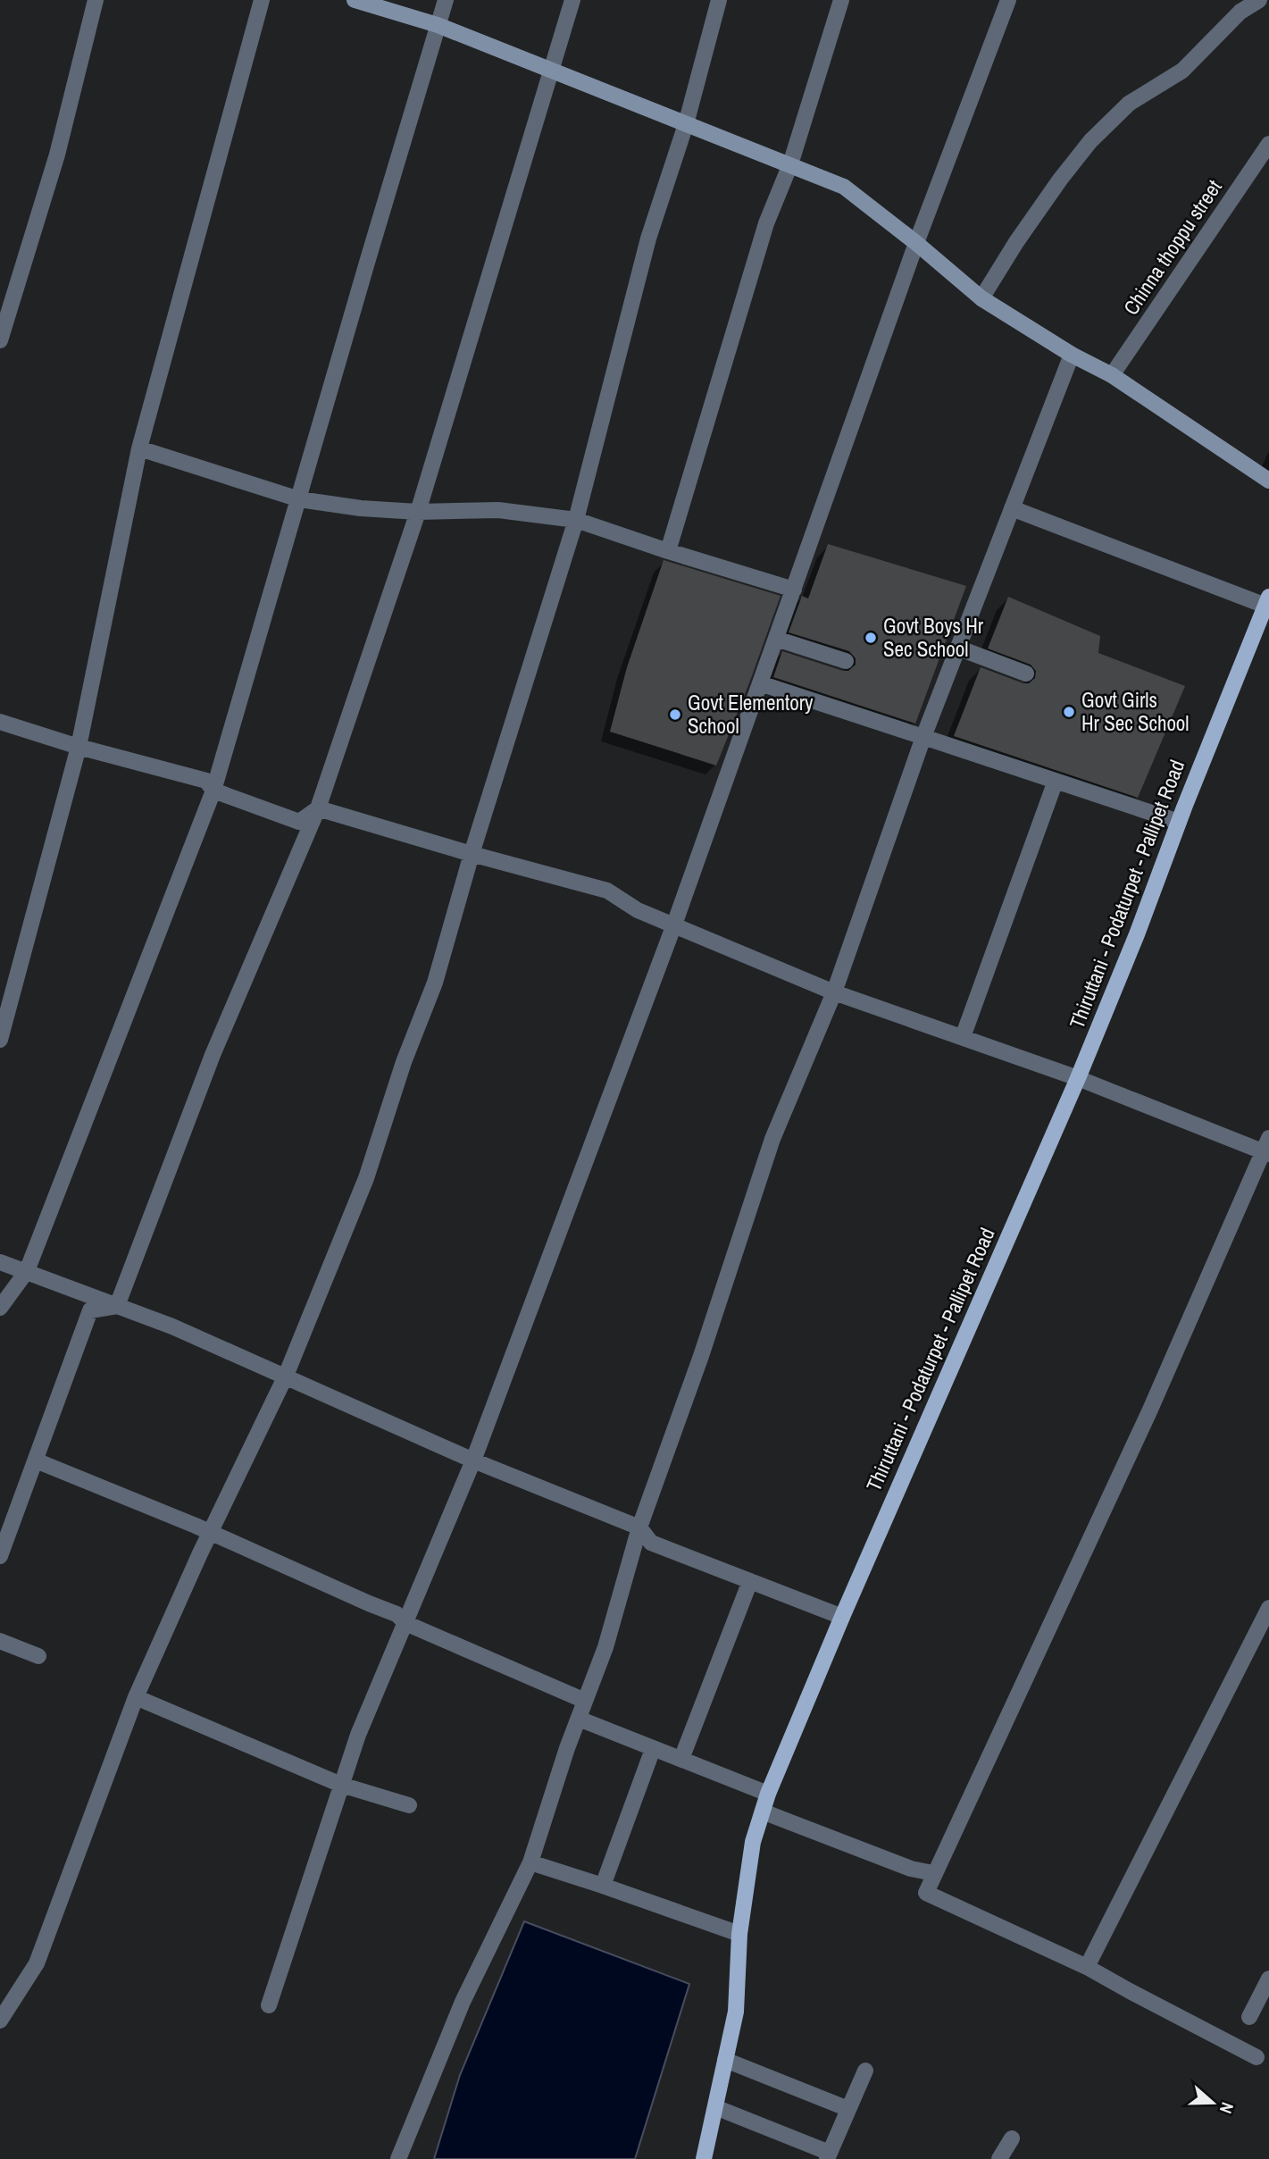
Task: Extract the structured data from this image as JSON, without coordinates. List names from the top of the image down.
{
  "streets": {
    "main road": ["Thiruttani - Podaturpet - Pallipet Road"],
    "street": ["Chinna thoppu street"]
  },
  "places": ["Govt Boys Hr Sec School", "Govt Girls Hr Sec School", "Govt Elementory School"],
  "north": "right"
}
